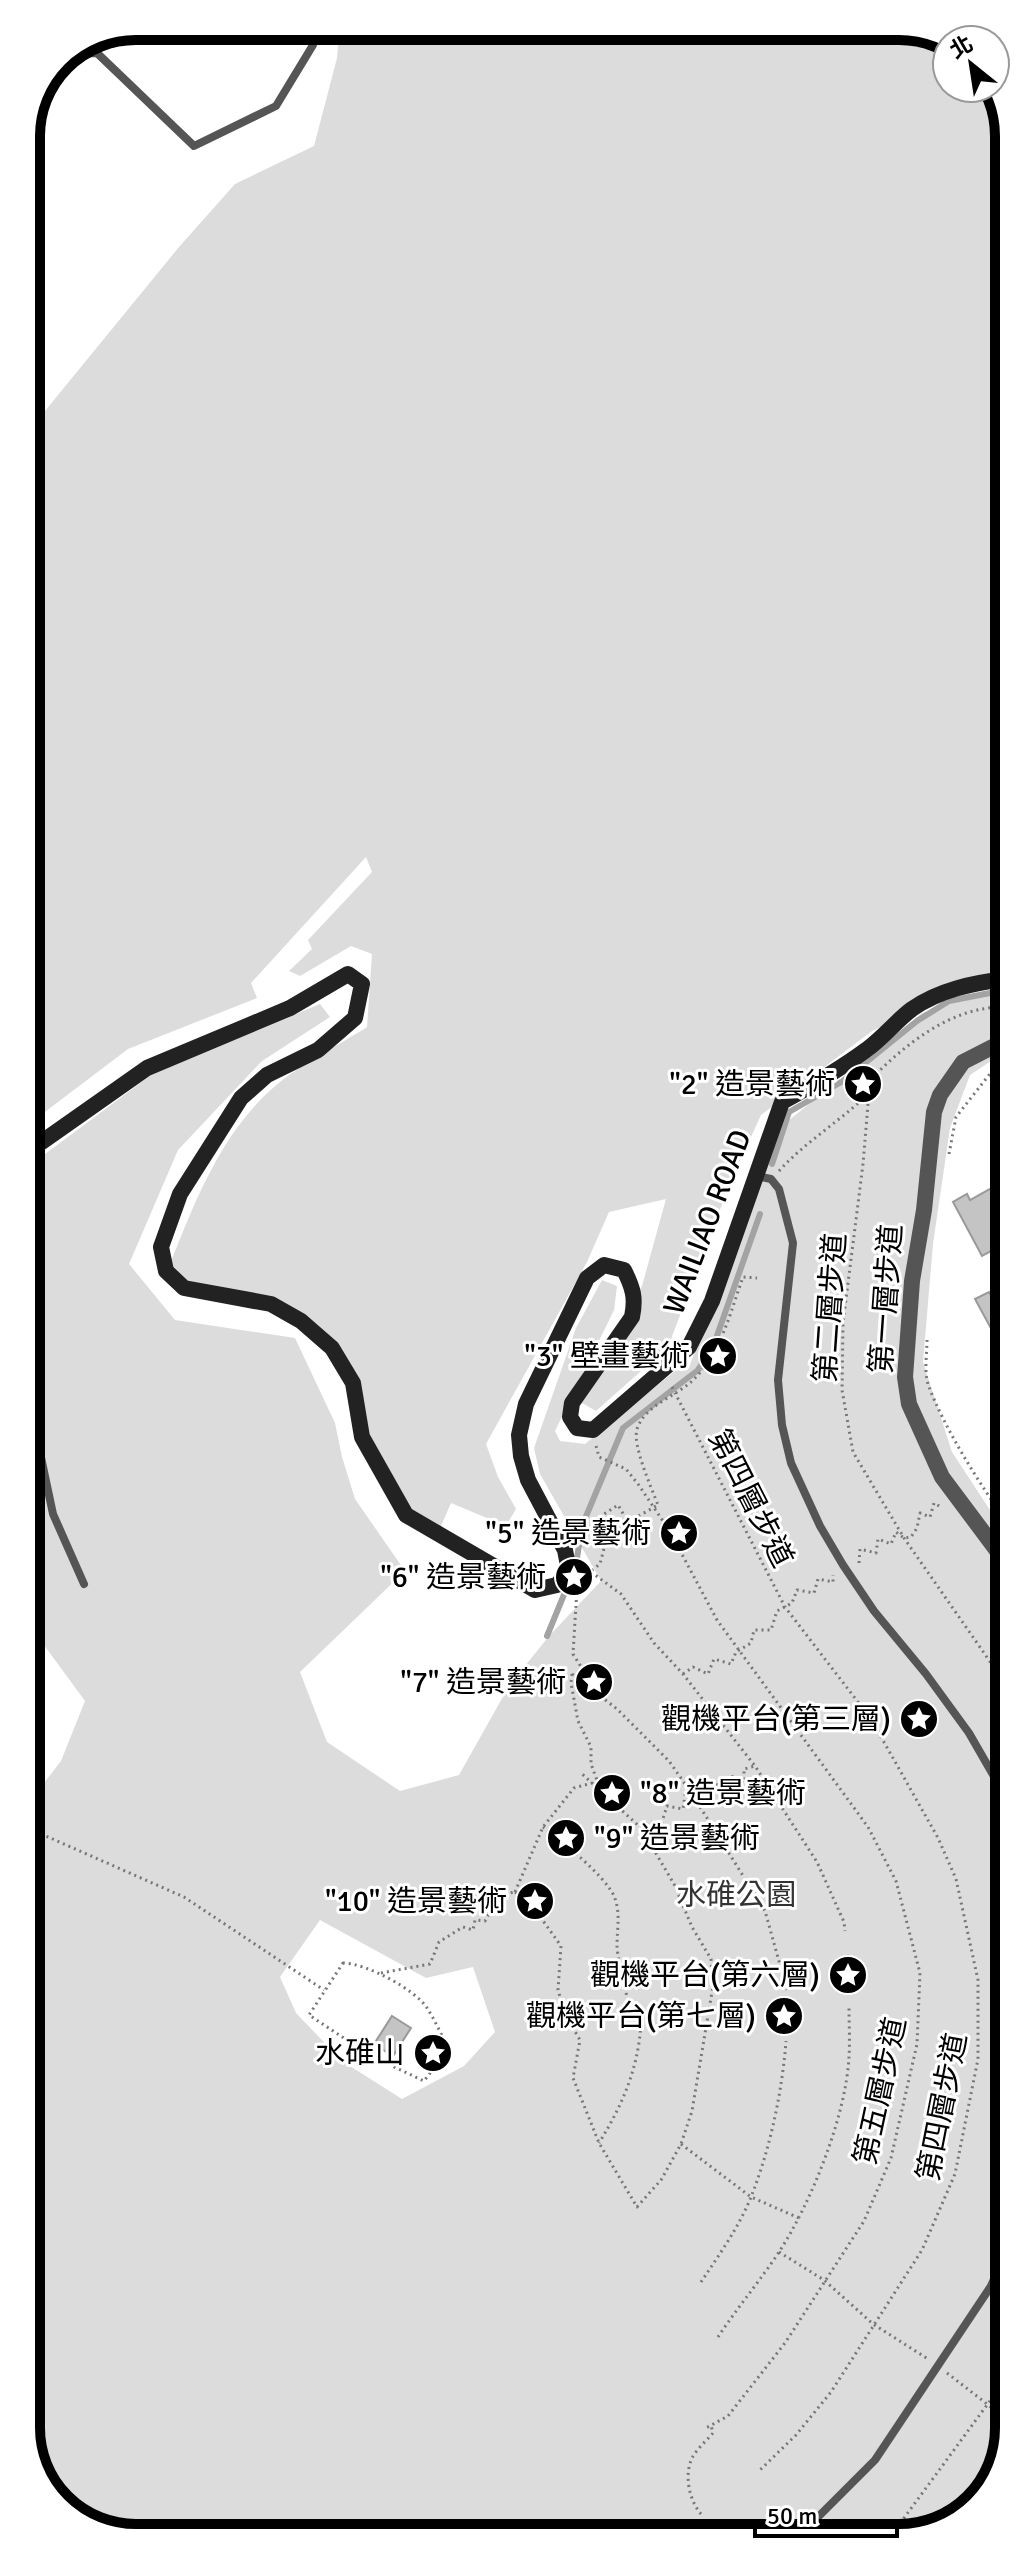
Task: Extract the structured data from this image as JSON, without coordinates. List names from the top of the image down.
{
  "streets": {
    "street": ["WAILIAO ROAD"],
    "path": ["第二層步道", "第四層步道", "第五層步道"]
  },
  "parks": ["水碓公園"],
  "places": {
    "place": [
      "\"2\" 造景藝術",
      "\"3\" 壁畫藝術",
      "\"5\" 造景藝術",
      "\"6\" 造景藝術",
      "\"7\" 造景藝術",
      "觀機平台(第三層)",
      "\"8\" 造景藝術",
      "\"9\" 造景藝術",
      "\"10\" 造景藝術",
      "觀機平台(第六層)",
      "觀機平台(第七層)",
      "水碓山"
    ]
  },
  "scale_bar": "50 m",
  "north": "top left"
}
